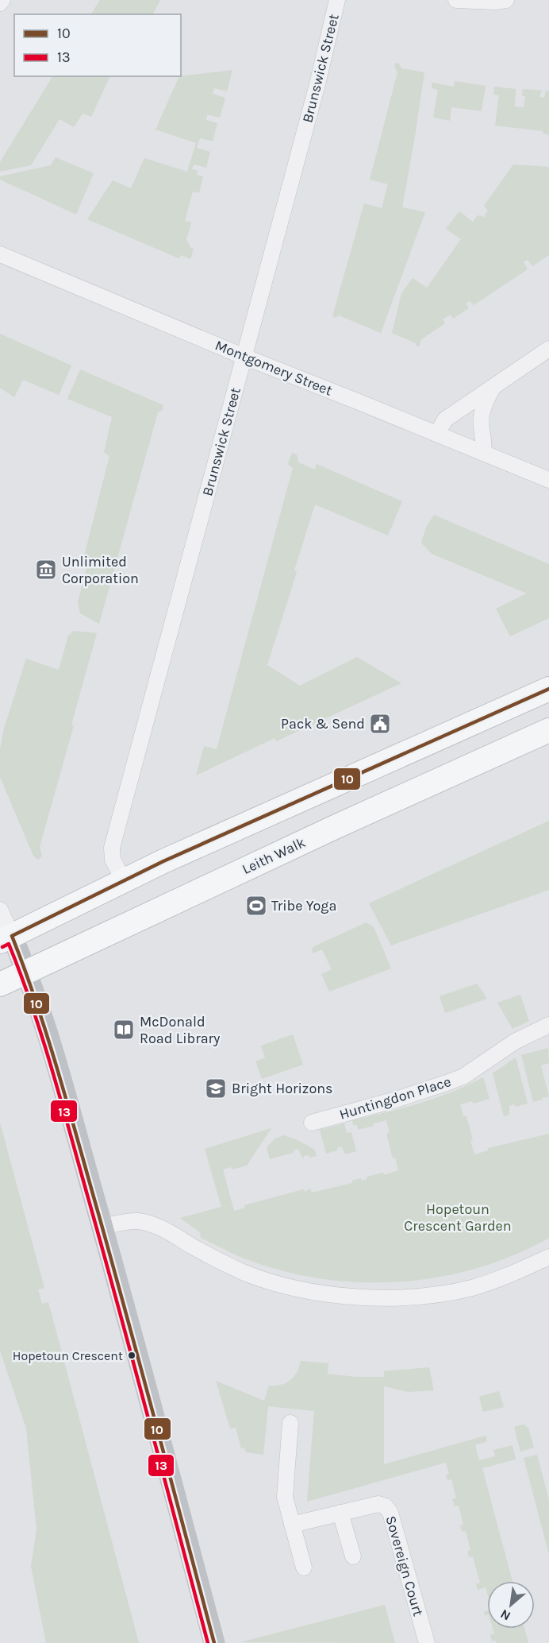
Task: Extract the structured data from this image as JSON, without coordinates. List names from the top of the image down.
{
  "streets": {
    "main road": ["Leith Walk"],
    "street": [
      "Brunswick Street",
      "Montgomery Street",
      "Huntingdon Place",
      "Sovereign Court"
    ]
  },
  "crossings": [
    ["Brunswick Street", "Montgomery Street"]
  ],
  "parks": ["Hopetoun Crescent Garden"],
  "places": {
    "museum": ["Unlimited Corporation"],
    "public building": ["Pack & Send"],
    "sports": ["Tribe Yoga"],
    "library": ["McDonald Road Library"],
    "school or university": ["Bright Horizons"],
    "other": ["Hopetoun Crescent"]
  },
  "lines": ["transit line 10", "transit line 13"],
  "legend": ["10", "13"],
  "north": "bottom left"
}
